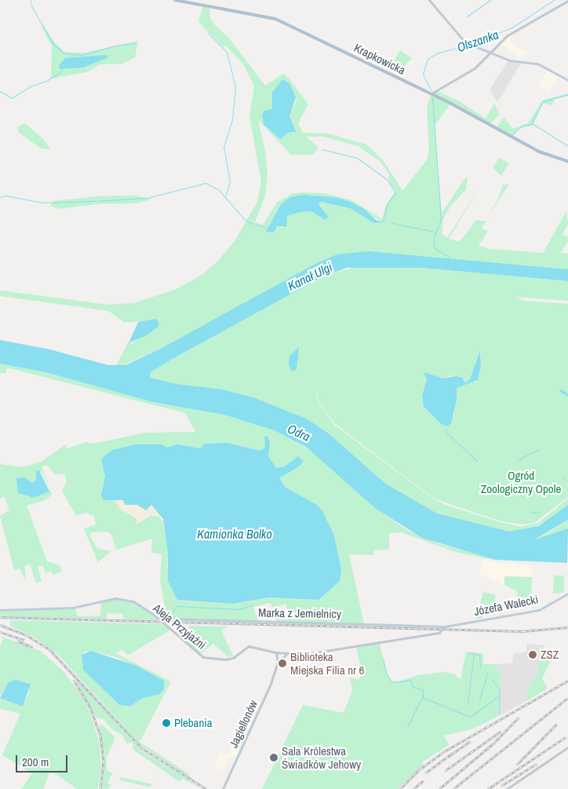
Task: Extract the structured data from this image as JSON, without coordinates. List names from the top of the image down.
{
  "streets": {
    "main road": [
      "Krapkowicka",
      "Józefa Walecki",
      "Marka z Jemielnicy",
      "Aleja Przyjaźni"
    ],
    "street": ["Jagiellonów"]
  },
  "crossings": [
    ["Józefa Walecki", "Marka z Jemielnicy"],
    ["Józefa Walecki", "Aleja Przyjaźni"],
    ["Marka z Jemielnicy", "Aleja Przyjaźni"],
    ["Aleja Przyjaźni", "Jagiellonów"]
  ],
  "water": [
    "Olszanka",
    "Kanał Ulgi",
    "Odra",
    "Kamionka Bolko"
  ],
  "parks": ["Ogród Zoologiczny Opole"],
  "places": [
    "ZSZ",
    "Biblioteka Miejska Filia nr 6",
    "Plebania",
    "Sala Królestwa Świadków Jehowy"
  ],
  "scale_bar": "200 m"
}
